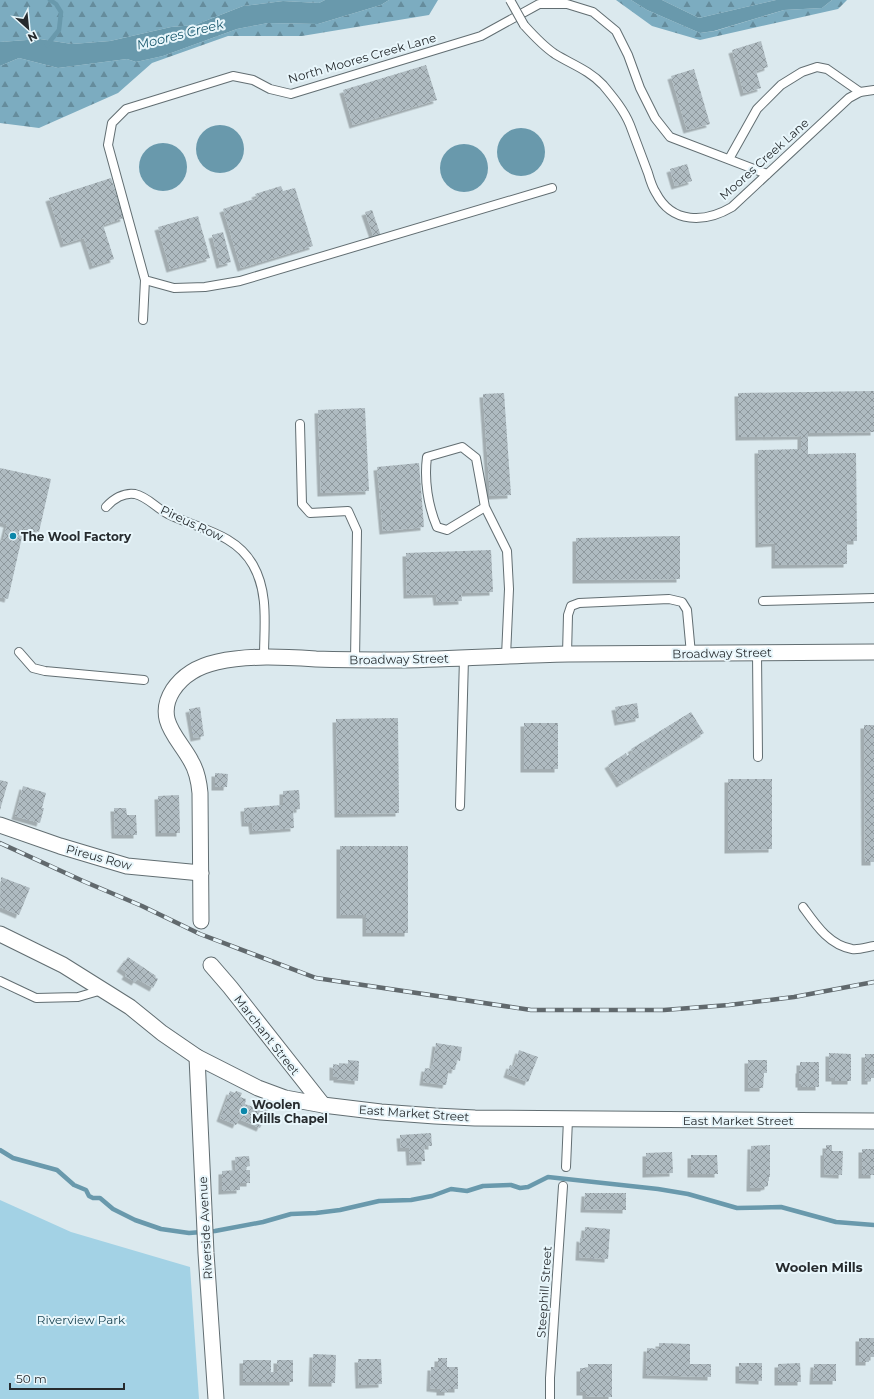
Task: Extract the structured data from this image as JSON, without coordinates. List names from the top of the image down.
{
  "streets": {
    "street": [
      "Pireus Row",
      "Broadway Street",
      "Marchant Street",
      "East Market Street",
      "Riverside Avenue"
    ],
    "lane": ["North Moores Creek Lane", "Moores Creek Lane", "Steephill Street"]
  },
  "crossings": [
    ["North Moores Creek Lane", "Moores Creek Lane"],
    ["Pireus Row", "Broadway Street"],
    ["Marchant Street", "East Market Street"],
    ["East Market Street", "Riverside Avenue"]
  ],
  "districts": ["Woolen Mills"],
  "water": ["Moores Creek"],
  "parks": ["Riverview Park"],
  "places": ["The Wool Factory", "Woolen Mills Chapel"],
  "scale_bar": "50 m",
  "north": "bottom right"
}
